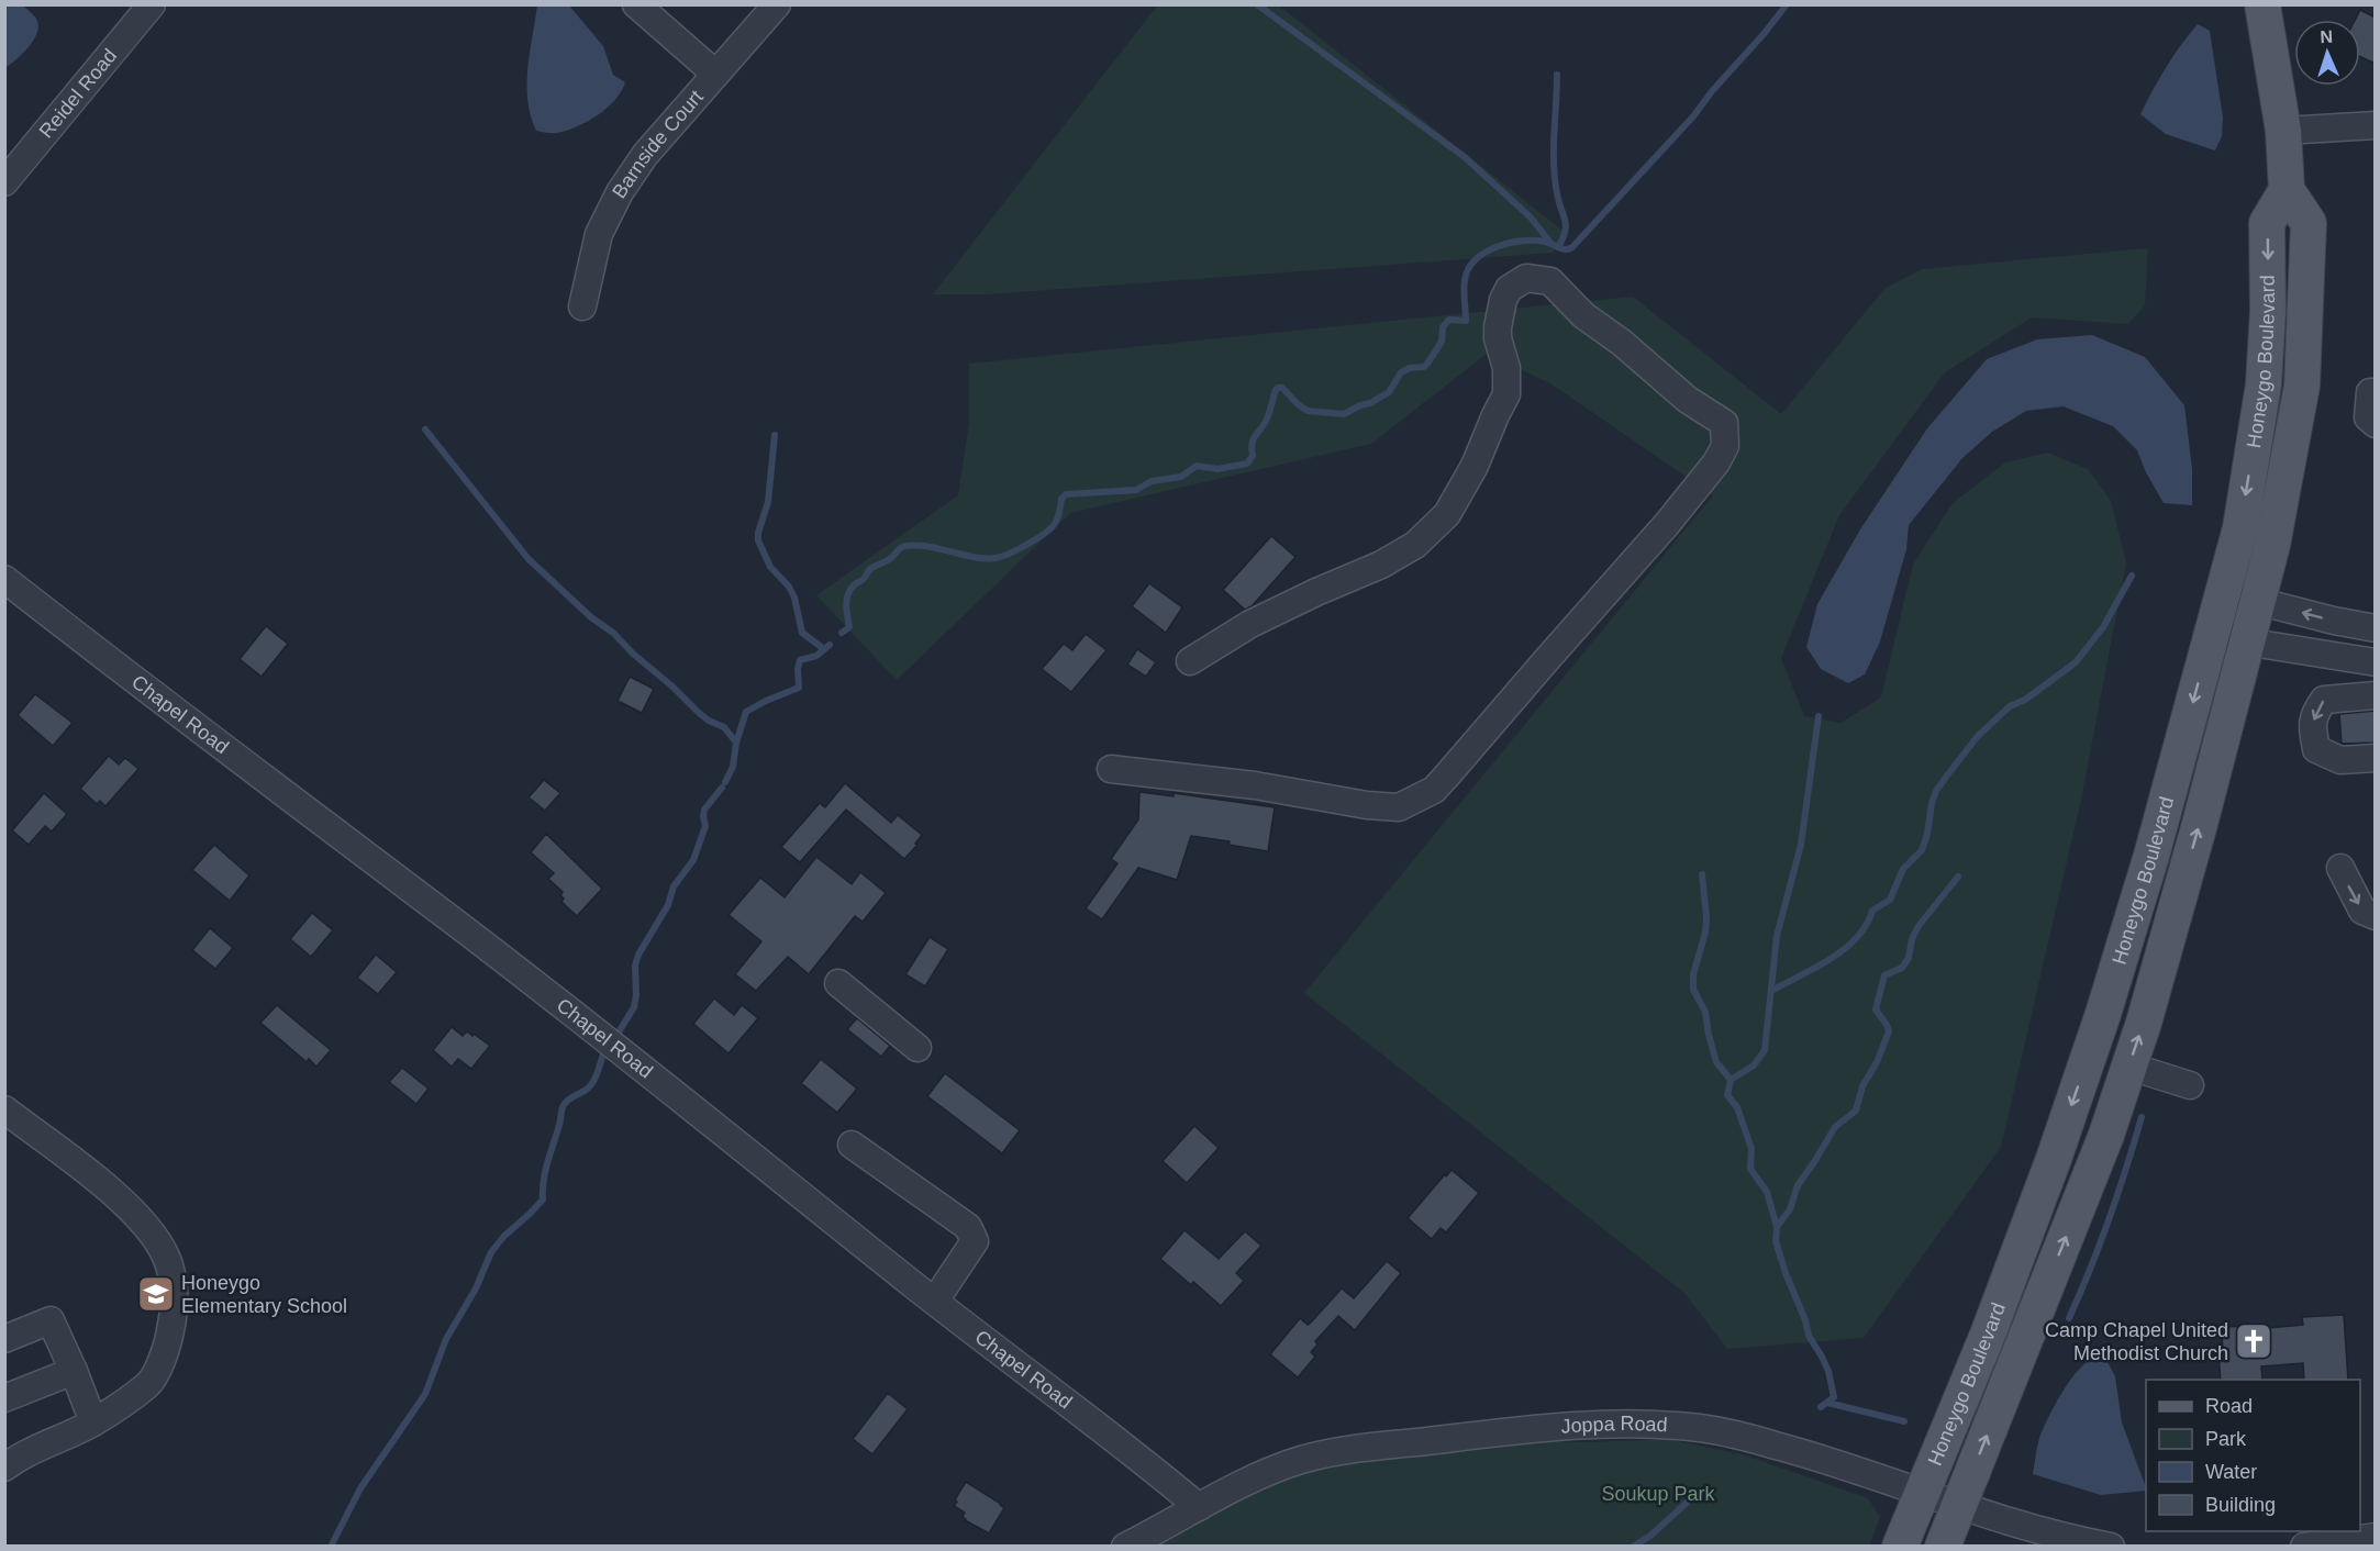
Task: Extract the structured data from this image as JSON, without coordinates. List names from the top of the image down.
{
  "streets": {
    "main road": ["Honeygo Boulevard"],
    "street": [
      "Reidel Road",
      "Barnside Court",
      "Chapel Road",
      "Joppa Road"
    ]
  },
  "crossings": [
    ["Honeygo Boulevard", "Joppa Road"],
    ["Chapel Road", "Joppa Road"]
  ],
  "parks": ["Soukup Park"],
  "places": {
    "school or university": ["Honeygo Elementary School"],
    "church": ["Camp Chapel United Methodist Church"]
  },
  "legend": [
    "Road",
    "Park",
    "Water",
    "Building"
  ],
  "north": "top"
}
